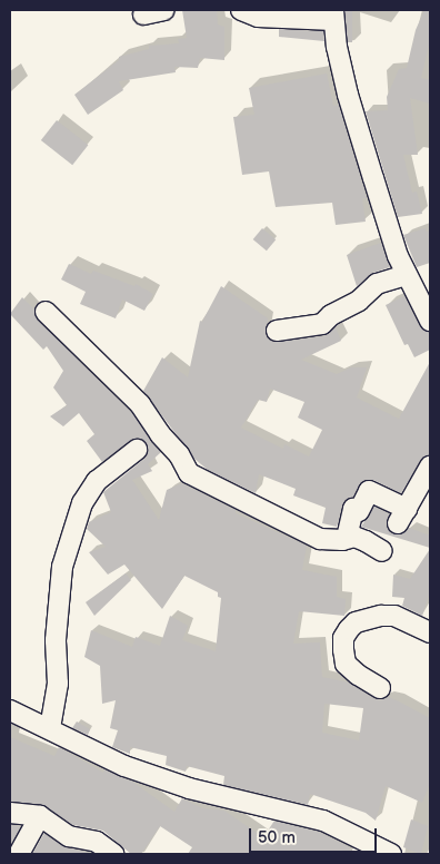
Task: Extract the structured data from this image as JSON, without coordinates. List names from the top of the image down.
{
  "scale_bar": "50 m"
}
